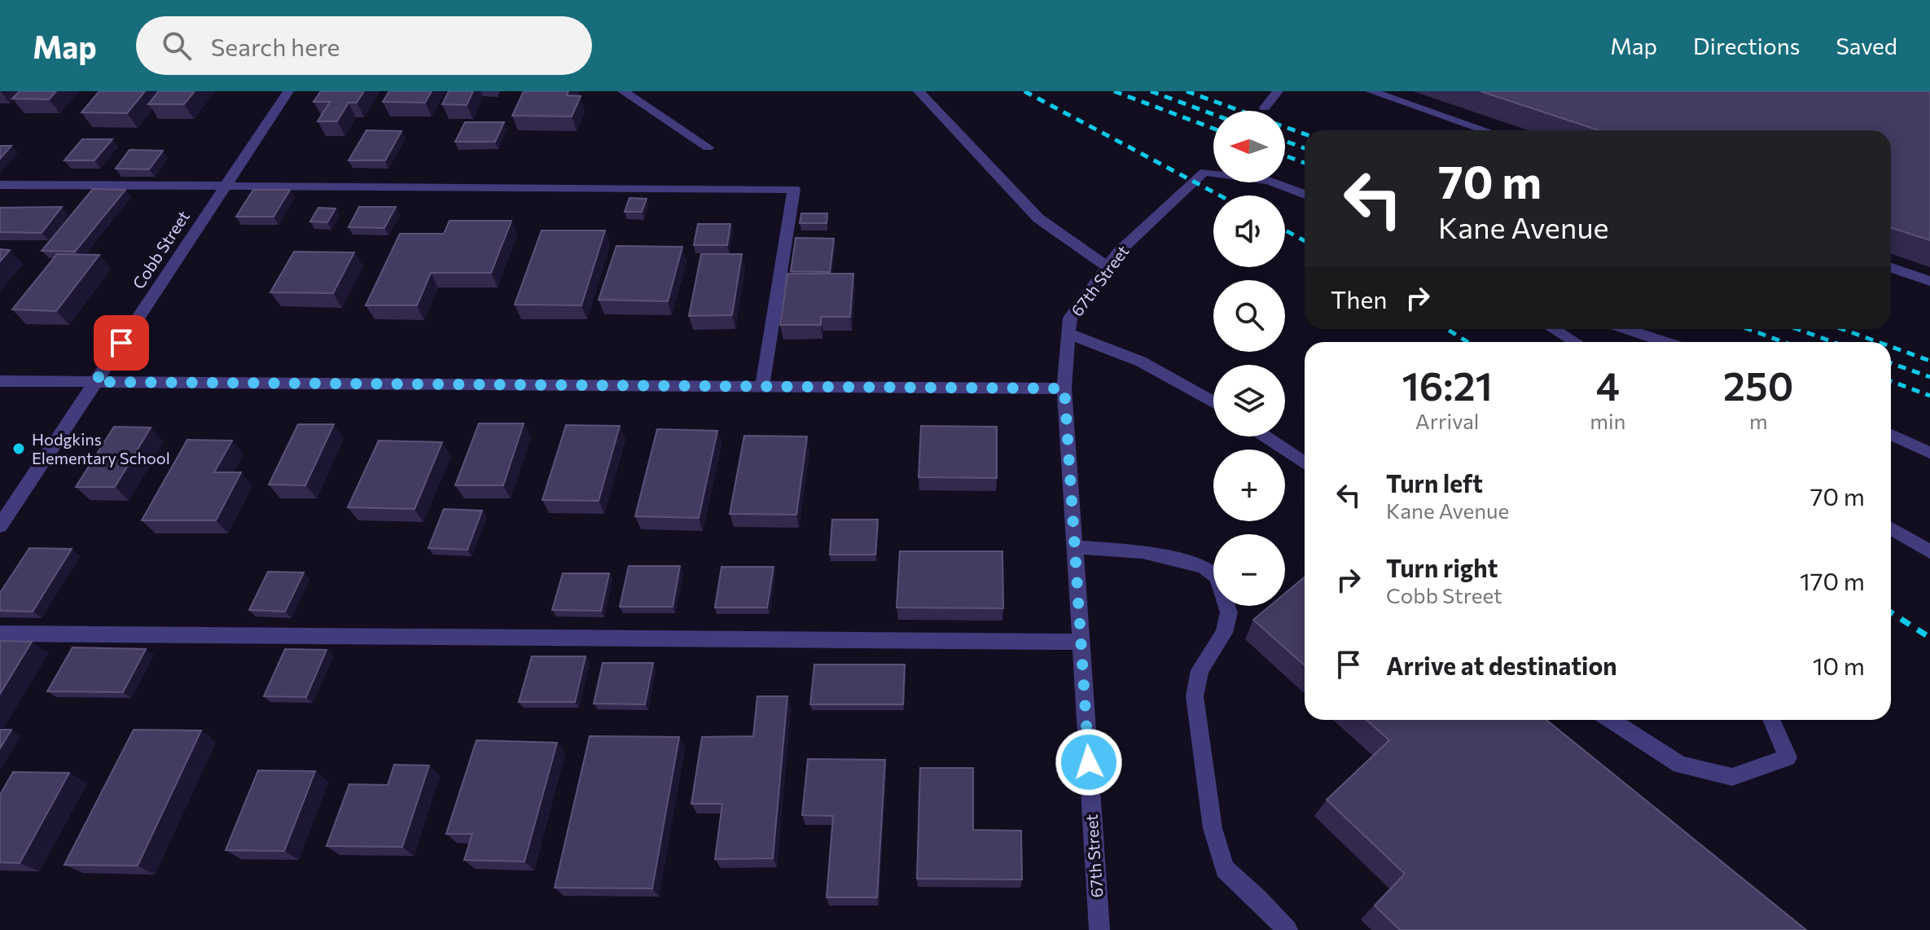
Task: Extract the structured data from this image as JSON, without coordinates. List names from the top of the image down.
{
  "streets": {
    "street": ["Cobb Street", "67th Street"]
  },
  "places": ["Hodgkins Elementary School"],
  "north": "left",
  "page": {
    "header": "Map",
    "search": "Search here",
    "nav": ["Map", "Directions", "Saved"],
    "map_buttons": ["+", "−"],
    "turn": ["70 m", "Kane Avenue"],
    "then": "Then",
    "eta": [
      "16:21",
      "Arrival",
      "4",
      "min",
      "250",
      "m"
    ],
    "list": [
      {
        "name": "Turn left",
        "note": "Kane Avenue",
        "value": "70 m"
      },
      {
        "name": "Turn right",
        "note": "Cobb Street",
        "value": "170 m"
      },
      {
        "name": "Arrive at destination",
        "value": "10 m"
      }
    ]
  }
}
